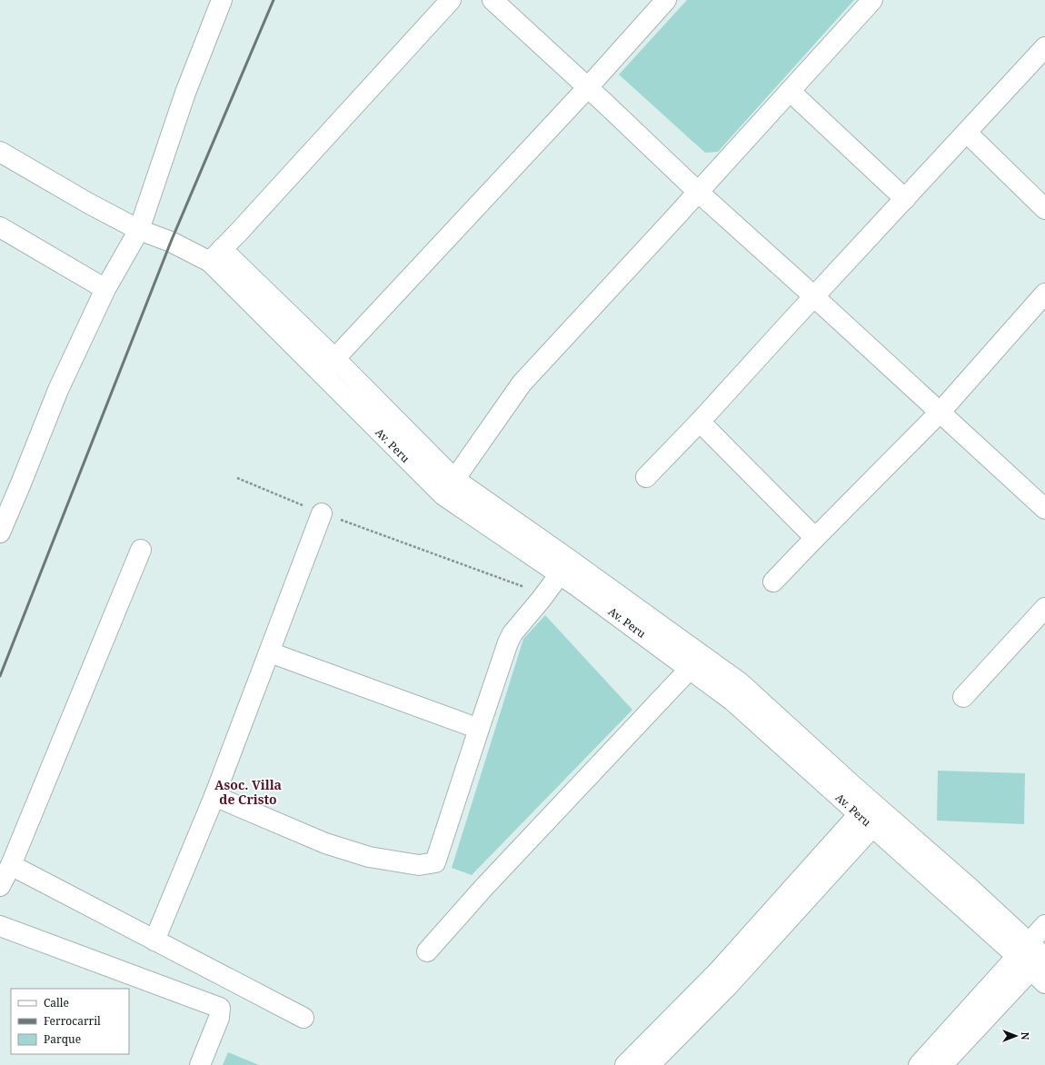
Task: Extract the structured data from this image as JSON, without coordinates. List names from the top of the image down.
{
  "streets": {
    "street": ["Av. Peru"]
  },
  "districts": ["Asoc. Villa de Cristo"],
  "legend": ["Calle", "Ferrocarril", "Parque"],
  "north": "right"
}
